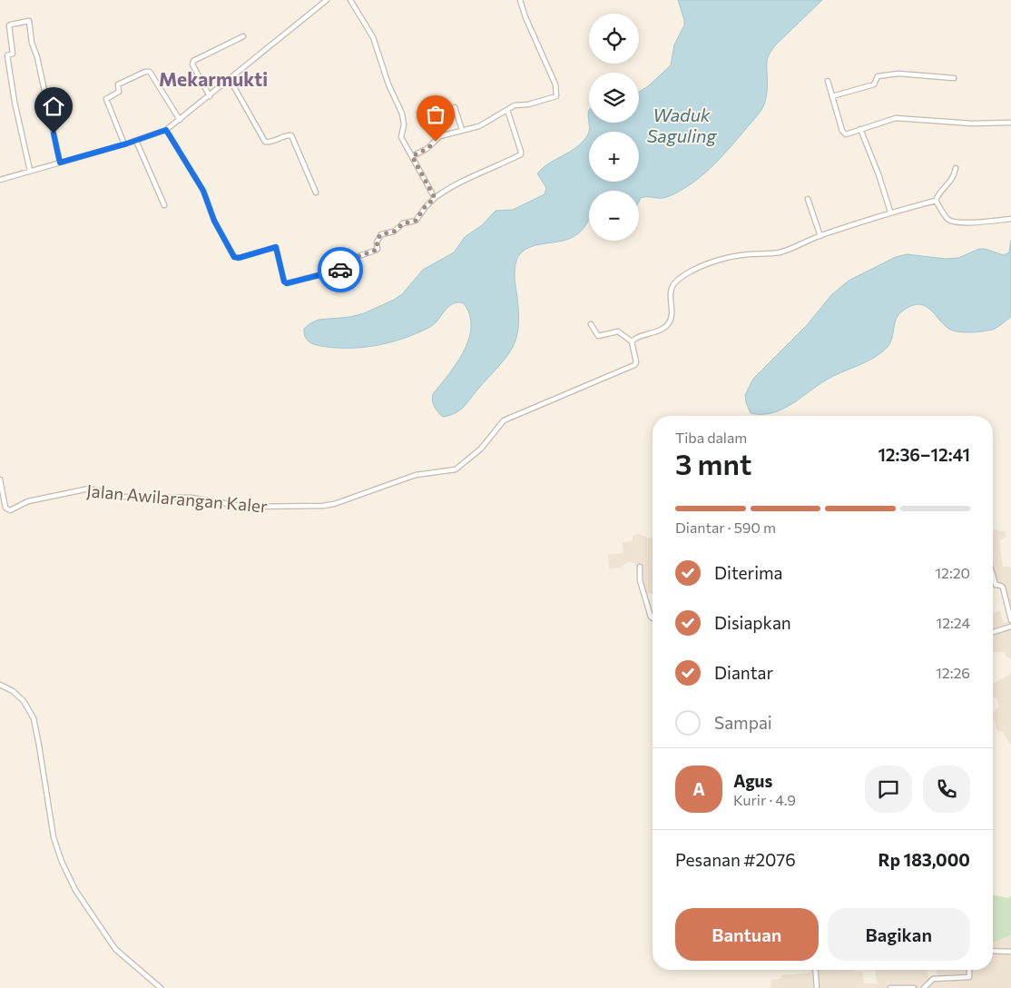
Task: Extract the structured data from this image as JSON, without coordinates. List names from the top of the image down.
{
  "streets": {
    "street": ["Jalan Awilarangan Kaler"]
  },
  "districts": ["Mekarmukti"],
  "water": ["Waduk Saguling"],
  "page": {
    "map_buttons": ["+", "−"],
    "heading": ["3 mnt", "Tiba dalam", "12:36–12:41"],
    "panel": [
      "Agus",
      "Kurir · 4.9",
      "Pesanan #2076",
      "Rp 183,000"
    ],
    "bar": "Diantar · 590 m",
    "list": [
      ["Diterima", "12:20"],
      ["Disiapkan", "12:24"],
      ["Diantar", "12:26"],
      "Sampai"
    ],
    "round": "A",
    "buttons": ["Bantuan", "Bagikan"]
  }
}
